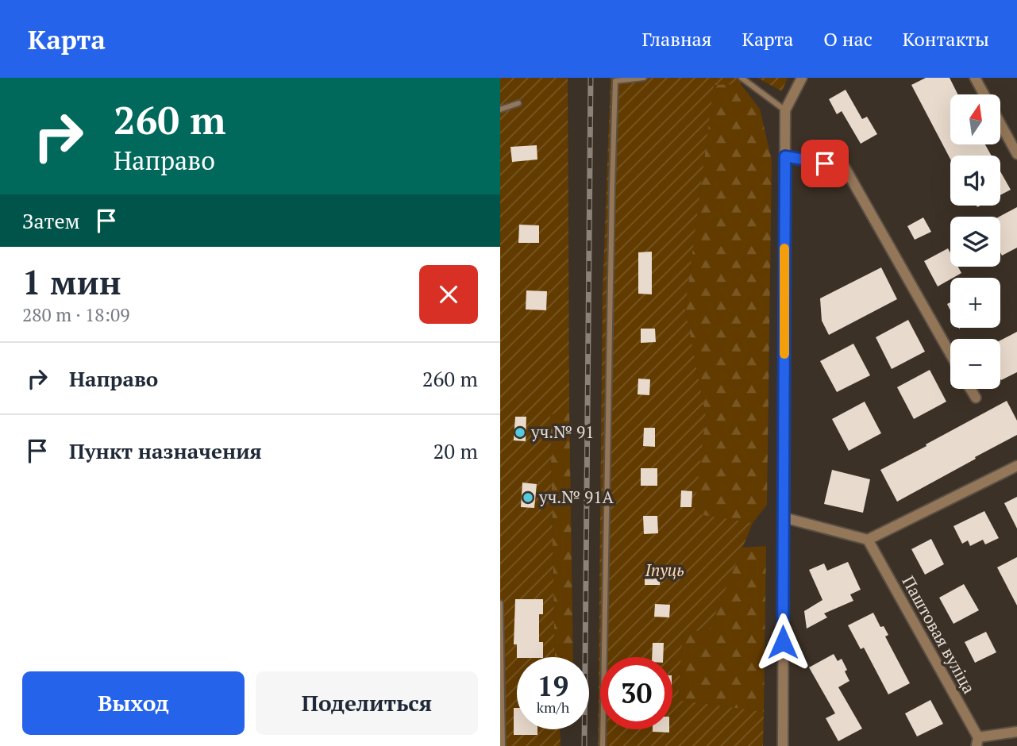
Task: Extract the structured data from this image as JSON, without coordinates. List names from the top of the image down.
{
  "streets": {
    "street": ["Паштовая вуліца"]
  },
  "parks": ["Іпуць"],
  "places": ["уч.№ 91", "уч.№ 91А"],
  "north": "top",
  "page": {
    "header": "Карта",
    "nav": [
      "Главная",
      "Карта",
      "О нас",
      "Контакты"
    ],
    "turn": ["260 m", "Направо"],
    "map_buttons": ["+", "−"],
    "then": "Затем",
    "heading": ["1 мин", "280 m · 18:09"],
    "list": [
      {
        "name": "Направо",
        "value": "260 m"
      },
      {
        "name": "Пункт назначения",
        "value": "20 m"
      }
    ],
    "speed": "19 km/h",
    "limit": "30",
    "buttons": ["Выход", "Поделиться"]
  }
}
